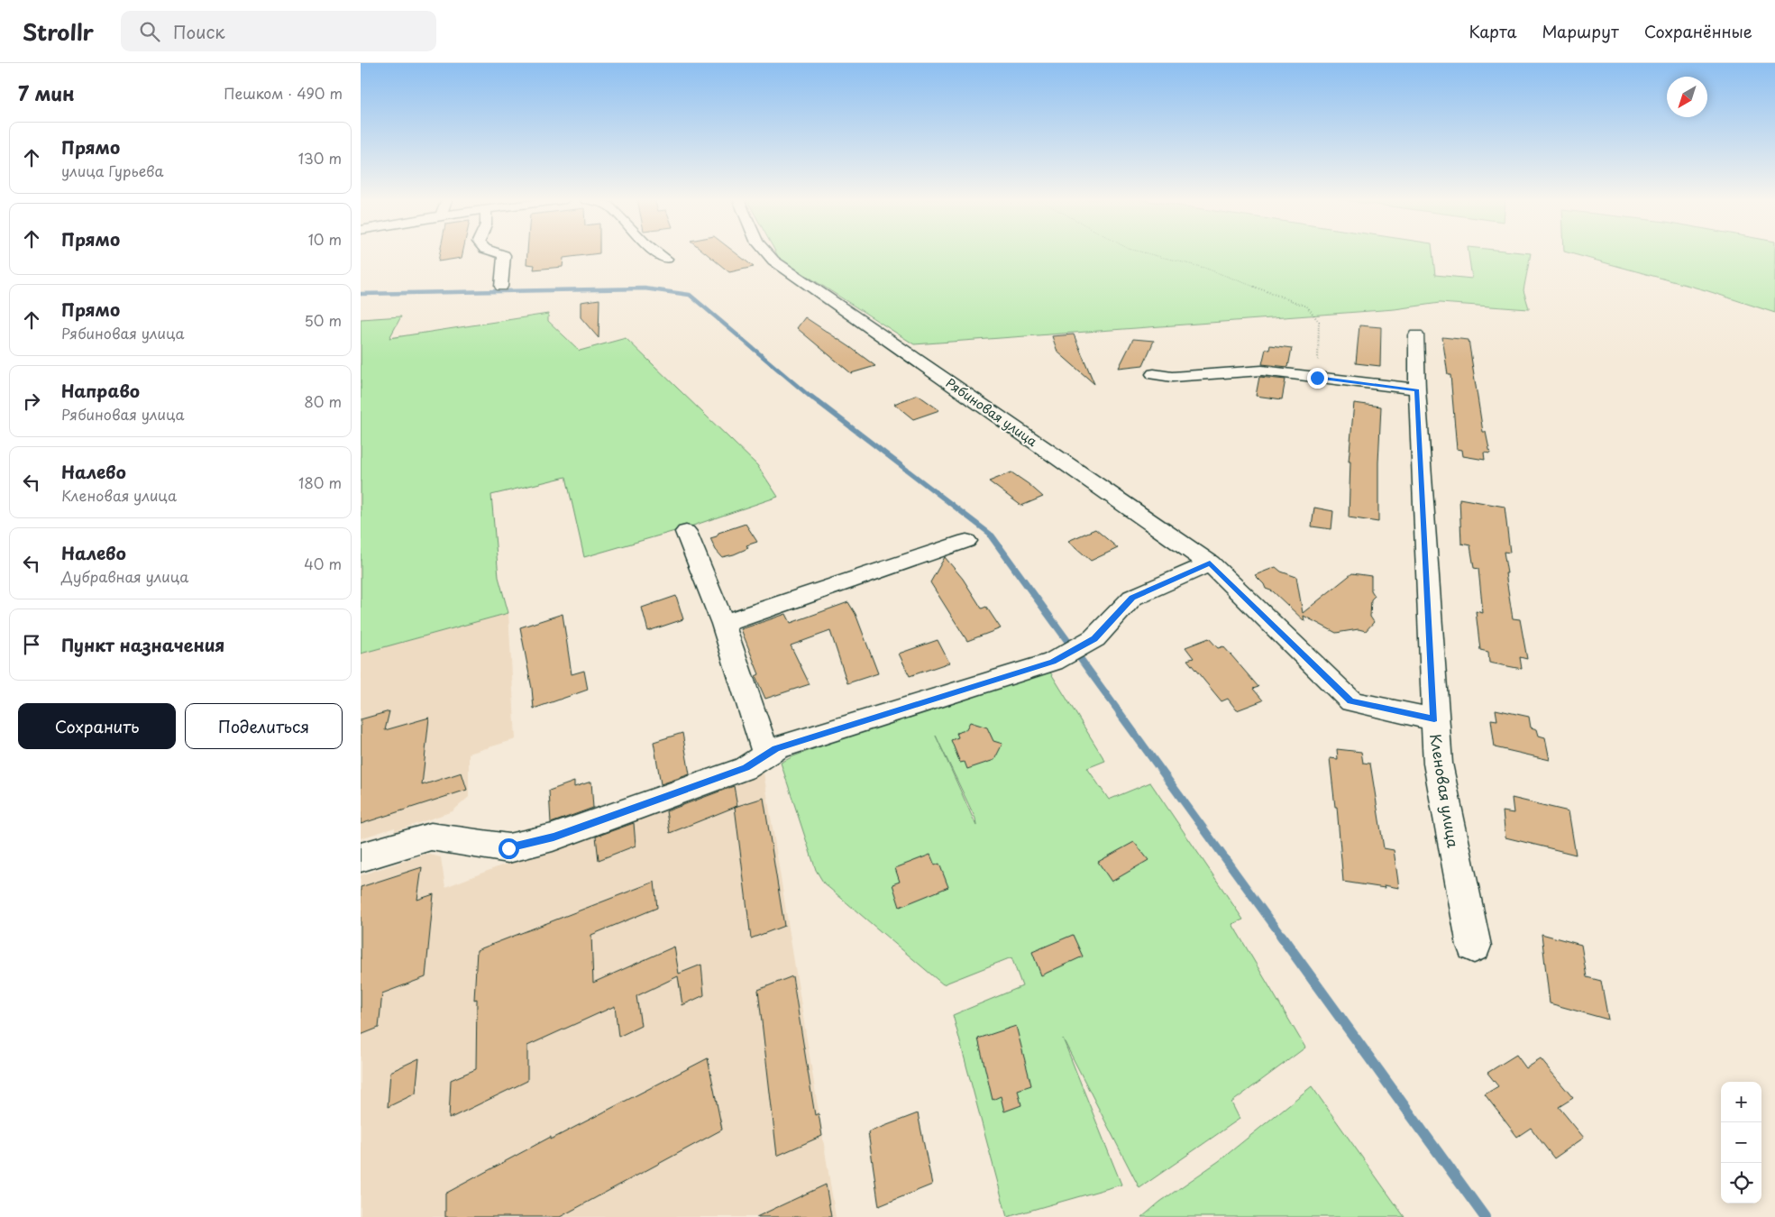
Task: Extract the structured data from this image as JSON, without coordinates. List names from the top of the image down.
{
  "streets": {
    "street": ["Рябиновая улица", "Кленовая улица"]
  },
  "crossings": [
    ["Рябиновая улица", "Кленовая улица"]
  ],
  "north": "bottom left",
  "page": {
    "header": "Strollr",
    "search": "Поиск",
    "nav": ["Карта", "Маршрут", "Сохранённые"],
    "heading": ["7 мин", "Пешком · 490 m"],
    "list": [
      ["Прямо", "улица Гурьева", "130 m"],
      ["Прямо", "10 m"],
      ["Прямо", "Рябиновая улица", "50 m"],
      ["Направо", "Рябиновая улица", "80 m"],
      ["Налево", "Кленовая улица", "180 m"],
      ["Налево", "Дубравная улица", "40 m"],
      "Пункт назначения"
    ],
    "buttons": ["Сохранить", "Поделиться"],
    "map_buttons": ["+", "−"]
  }
}
